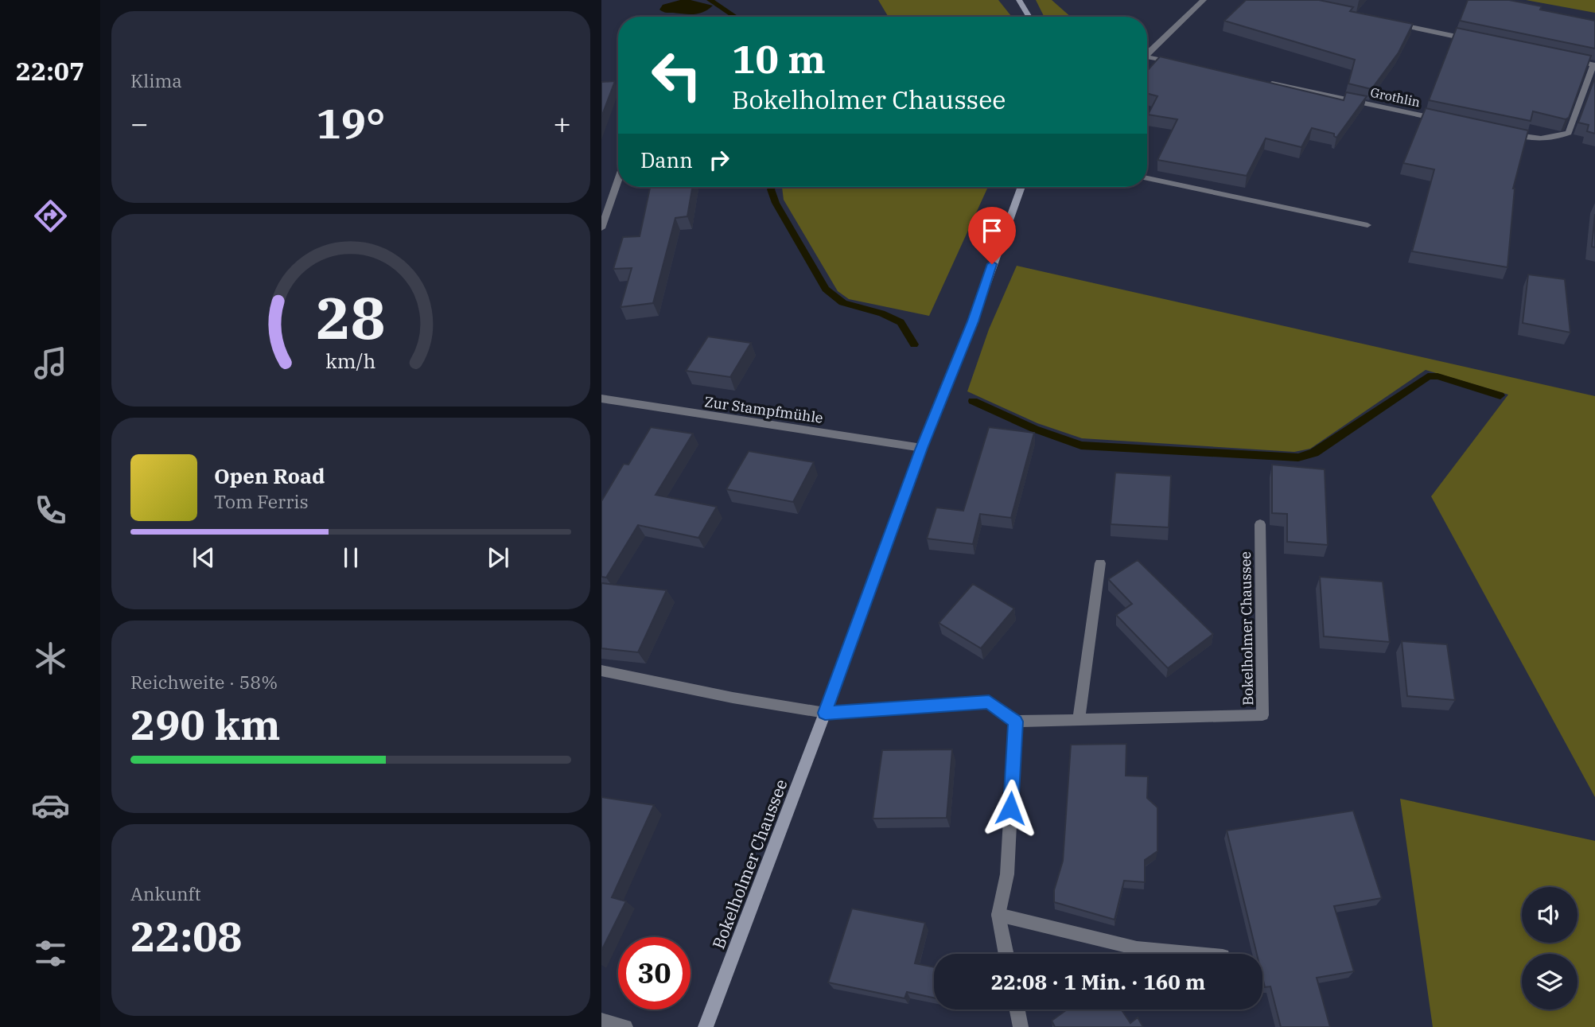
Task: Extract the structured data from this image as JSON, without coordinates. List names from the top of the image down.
{
  "streets": {
    "main road": ["Bokelholmer Chaussee"],
    "street": ["Grothlin", "Zur Stampfmühle"]
  },
  "crossings": [
    ["Zur Stampfmühle", "Bokelholmer Chaussee"]
  ],
  "page": {
    "tabs": "22:07",
    "tile": [
      "Klima",
      ["Reichweite · 58%", "290 km"],
      ["Ankunft", "22:08"]
    ],
    "turn": ["10 m", "Bokelholmer Chaussee"],
    "heat": ["−", "19°", "+"],
    "then": "Dann",
    "song": ["Open Road", "Tom Ferris"],
    "limit": "30",
    "trip": "22:08 · 1 Min. · 160 m",
    "gauge": ["28", "km/h"]
  }
}
